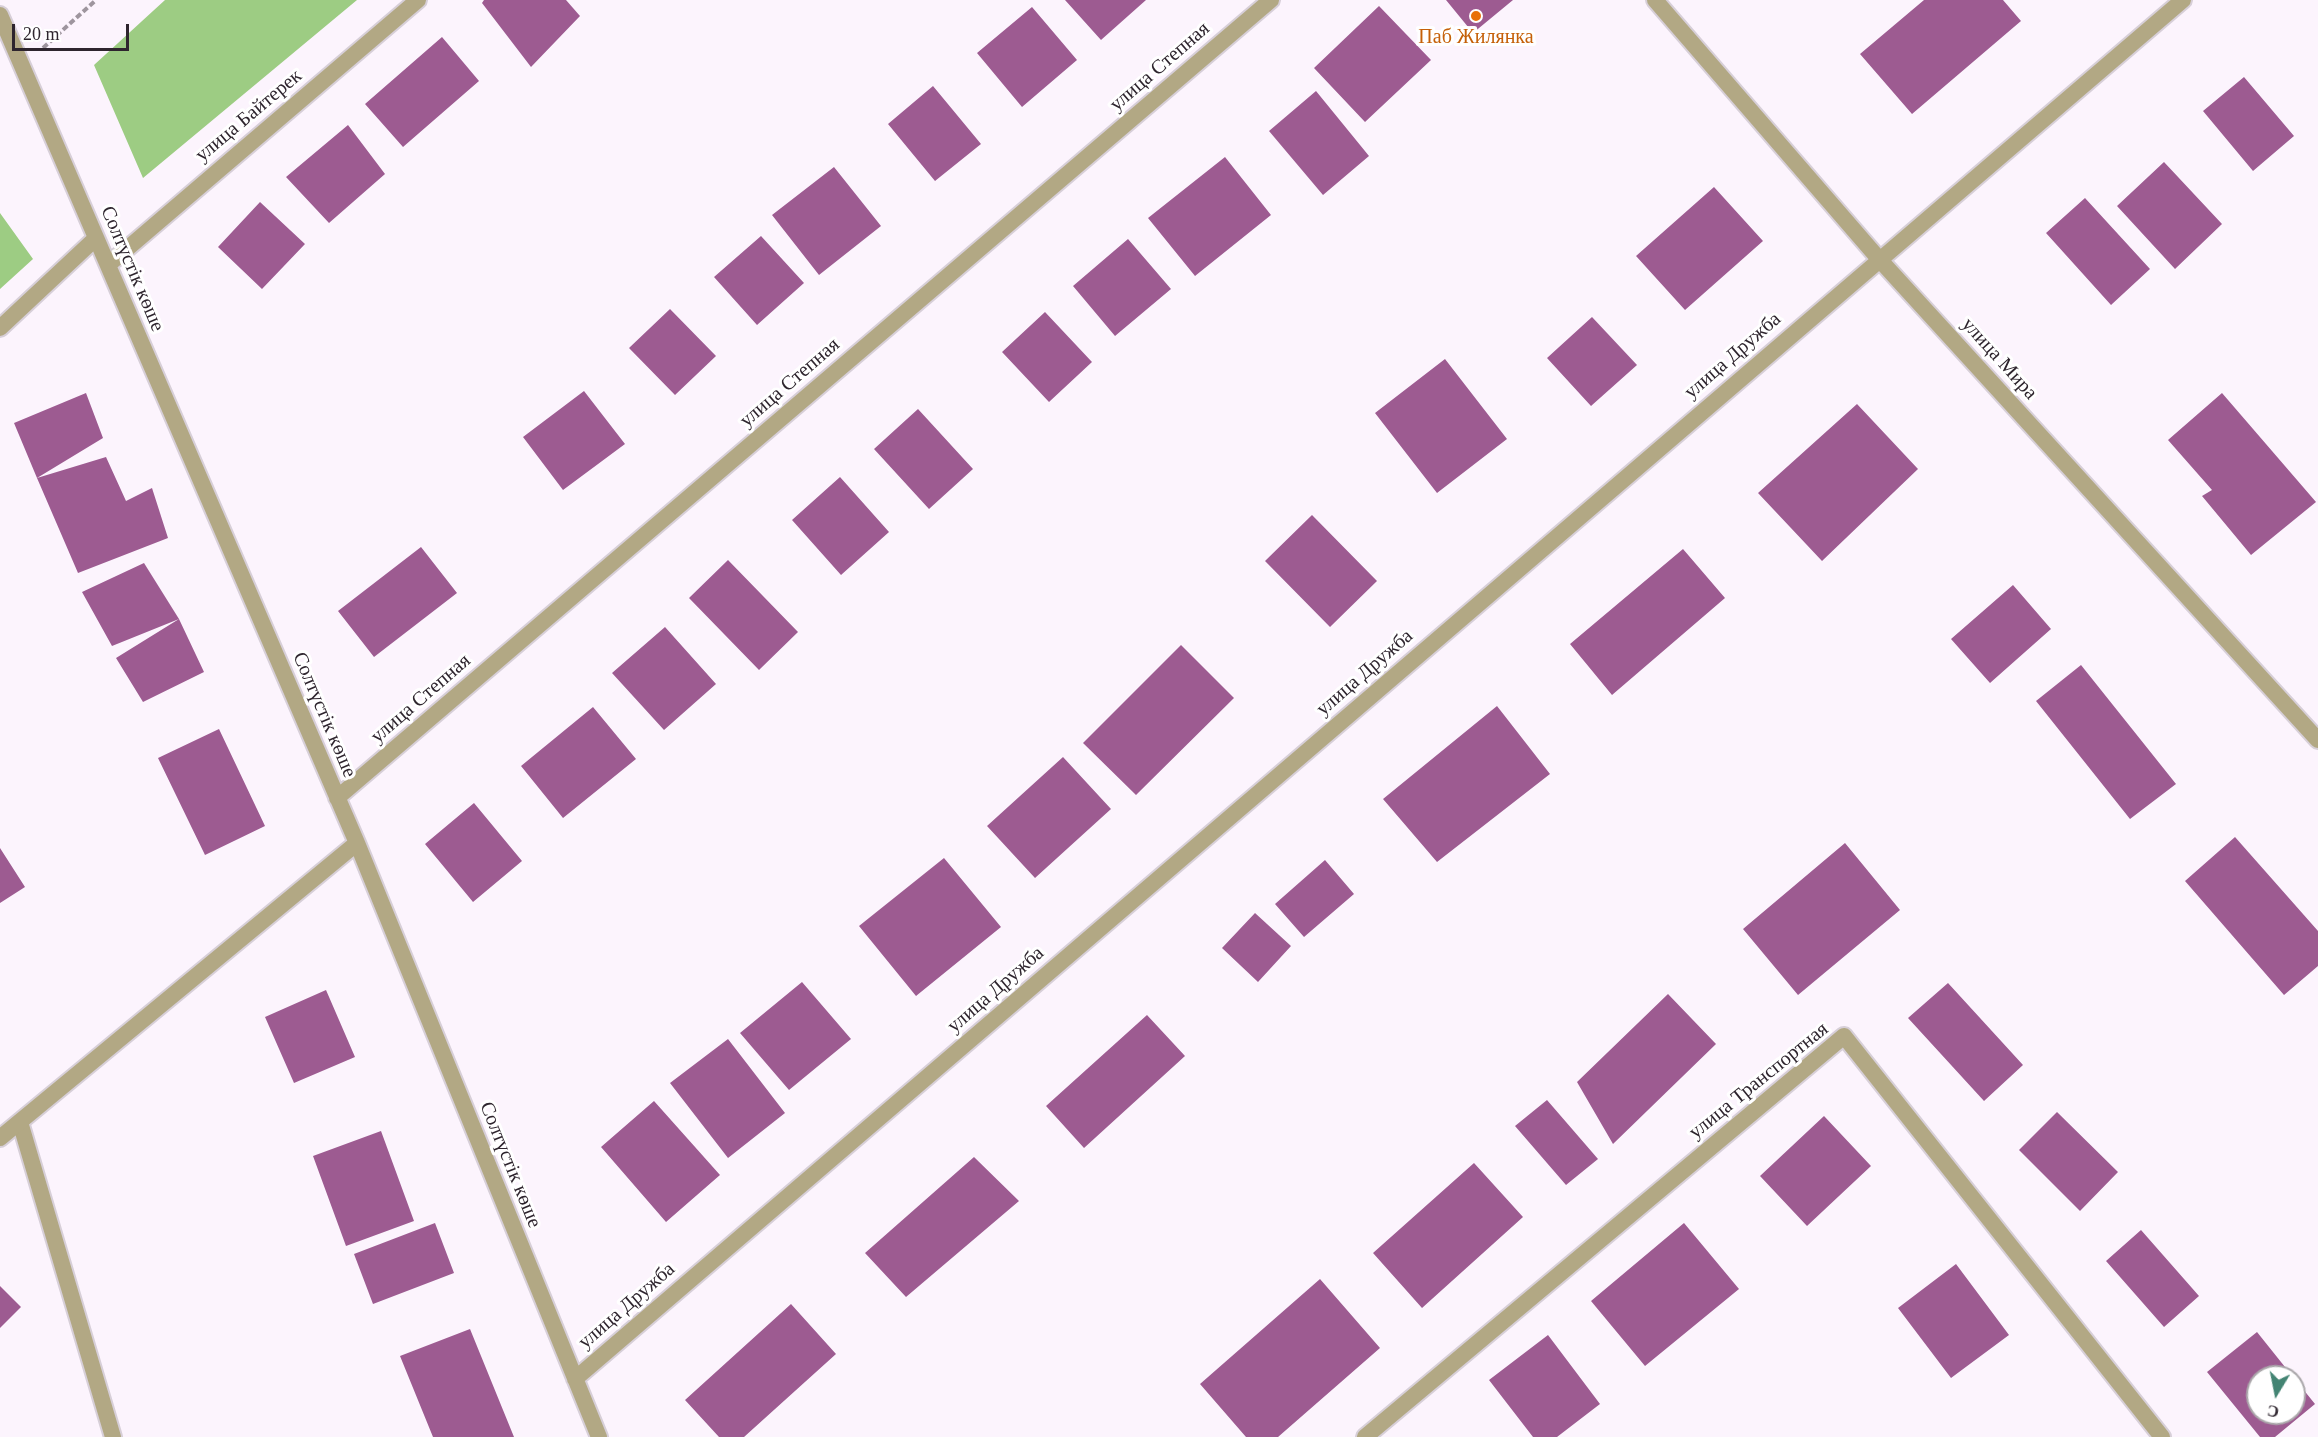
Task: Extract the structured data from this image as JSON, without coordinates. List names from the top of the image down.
{
  "streets": {
    "street": [
      "улица Степная",
      "улица Байтерек",
      "Солтүстік көше",
      "улица Дружба",
      "улица Мира",
      "улица Транспортная"
    ]
  },
  "crossings": [
    ["улица Степная", "Солтүстік көше"],
    ["улица Байтерек", "Солтүстік көше"],
    ["Солтүстік көше", "улица Дружба"],
    ["улица Дружба", "улица Мира"]
  ],
  "places": ["Паб Жилянка"],
  "scale_bar": "20 m",
  "north": "bottom"
}
